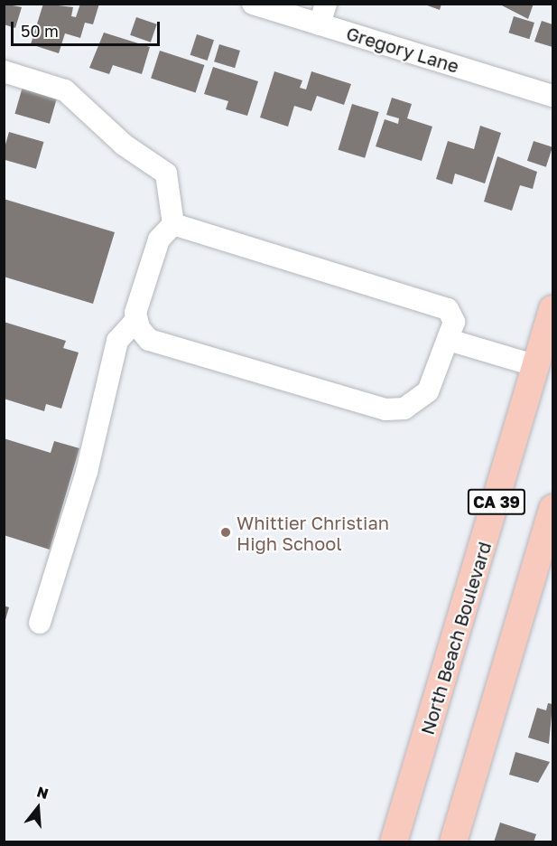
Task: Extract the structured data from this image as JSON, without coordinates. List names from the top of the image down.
{
  "streets": {
    "main road": ["CA 39", "North Beach Boulevard"],
    "street": ["Gregory Lane"]
  },
  "places": ["Whittier Christian High School"],
  "scale_bar": "50 m",
  "north": "top"
}
